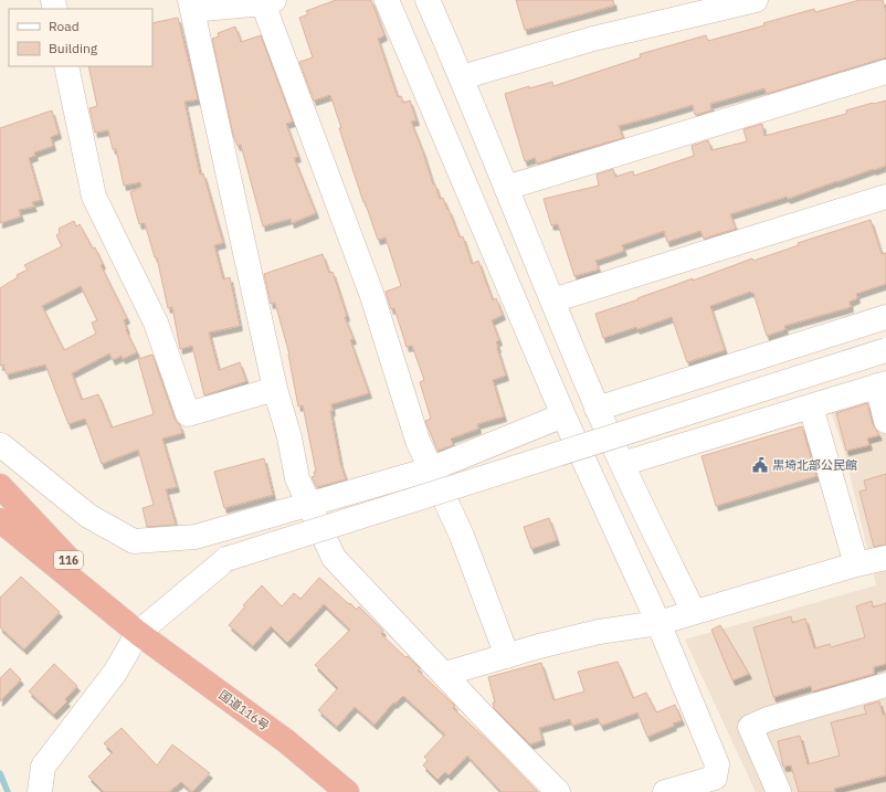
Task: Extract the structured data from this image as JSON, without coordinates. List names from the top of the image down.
{
  "streets": {
    "highway": ["116", "国道116号"]
  },
  "places": {
    "public building": ["黒埼北部公民館"]
  },
  "legend": ["Road", "Building"]
}
